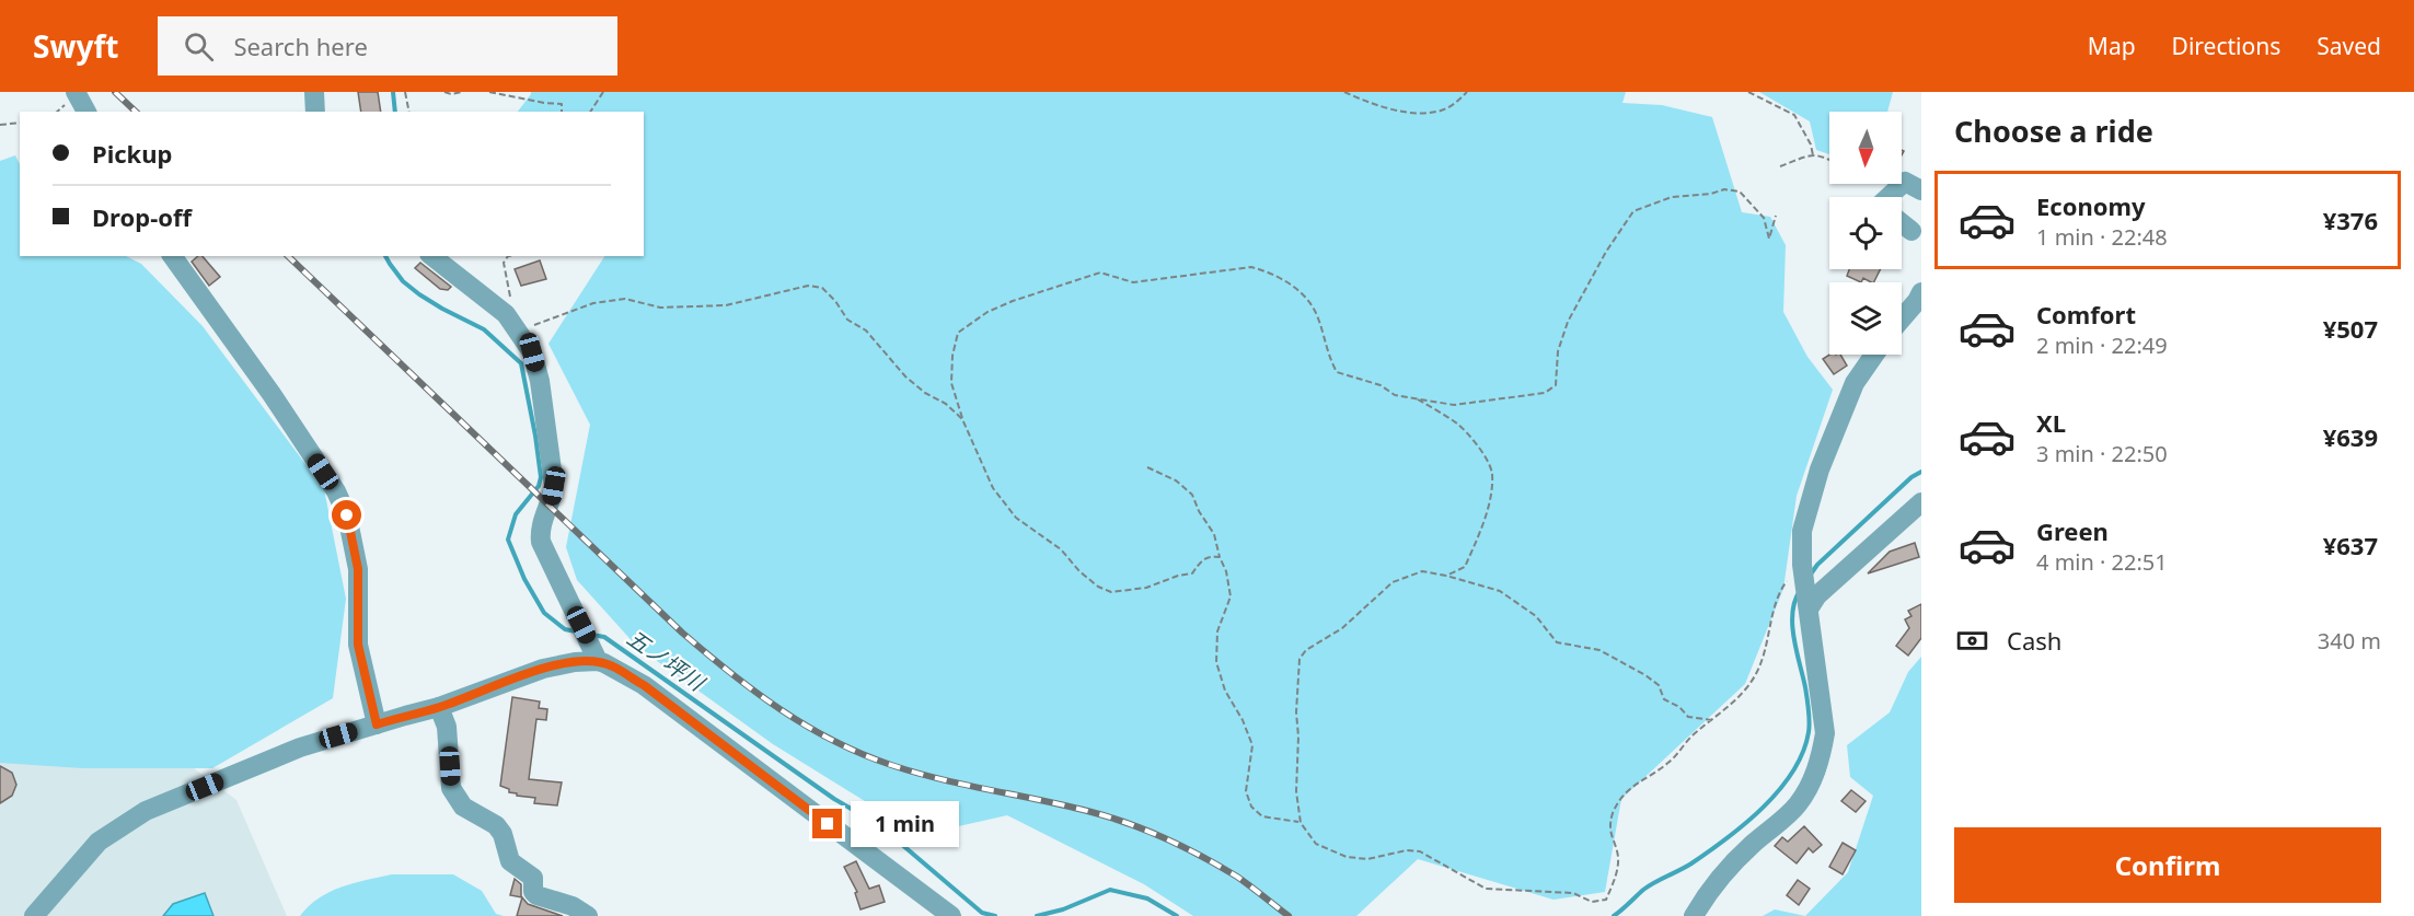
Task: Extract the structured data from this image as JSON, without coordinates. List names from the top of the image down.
{
  "water": ["五ノ坪川"],
  "north": "bottom",
  "page": {
    "header": "Swyft",
    "search": "Search here",
    "nav": ["Map", "Directions", "Saved"],
    "heading": "Choose a ride",
    "banner": ["Pickup", "Drop-off"],
    "list": [
      {
        "name": "Economy",
        "note": "1 min · 22:48",
        "value": "¥376"
      },
      {
        "name": "Comfort",
        "note": "2 min · 22:49",
        "value": "¥507"
      },
      {
        "name": "XL",
        "note": "3 min · 22:50",
        "value": "¥639"
      },
      {
        "name": "Green",
        "note": "4 min · 22:51",
        "value": "¥637"
      }
    ],
    "pay": ["Cash", "340 m"],
    "bubble": "1 min",
    "buttons": "Confirm"
  }
}
